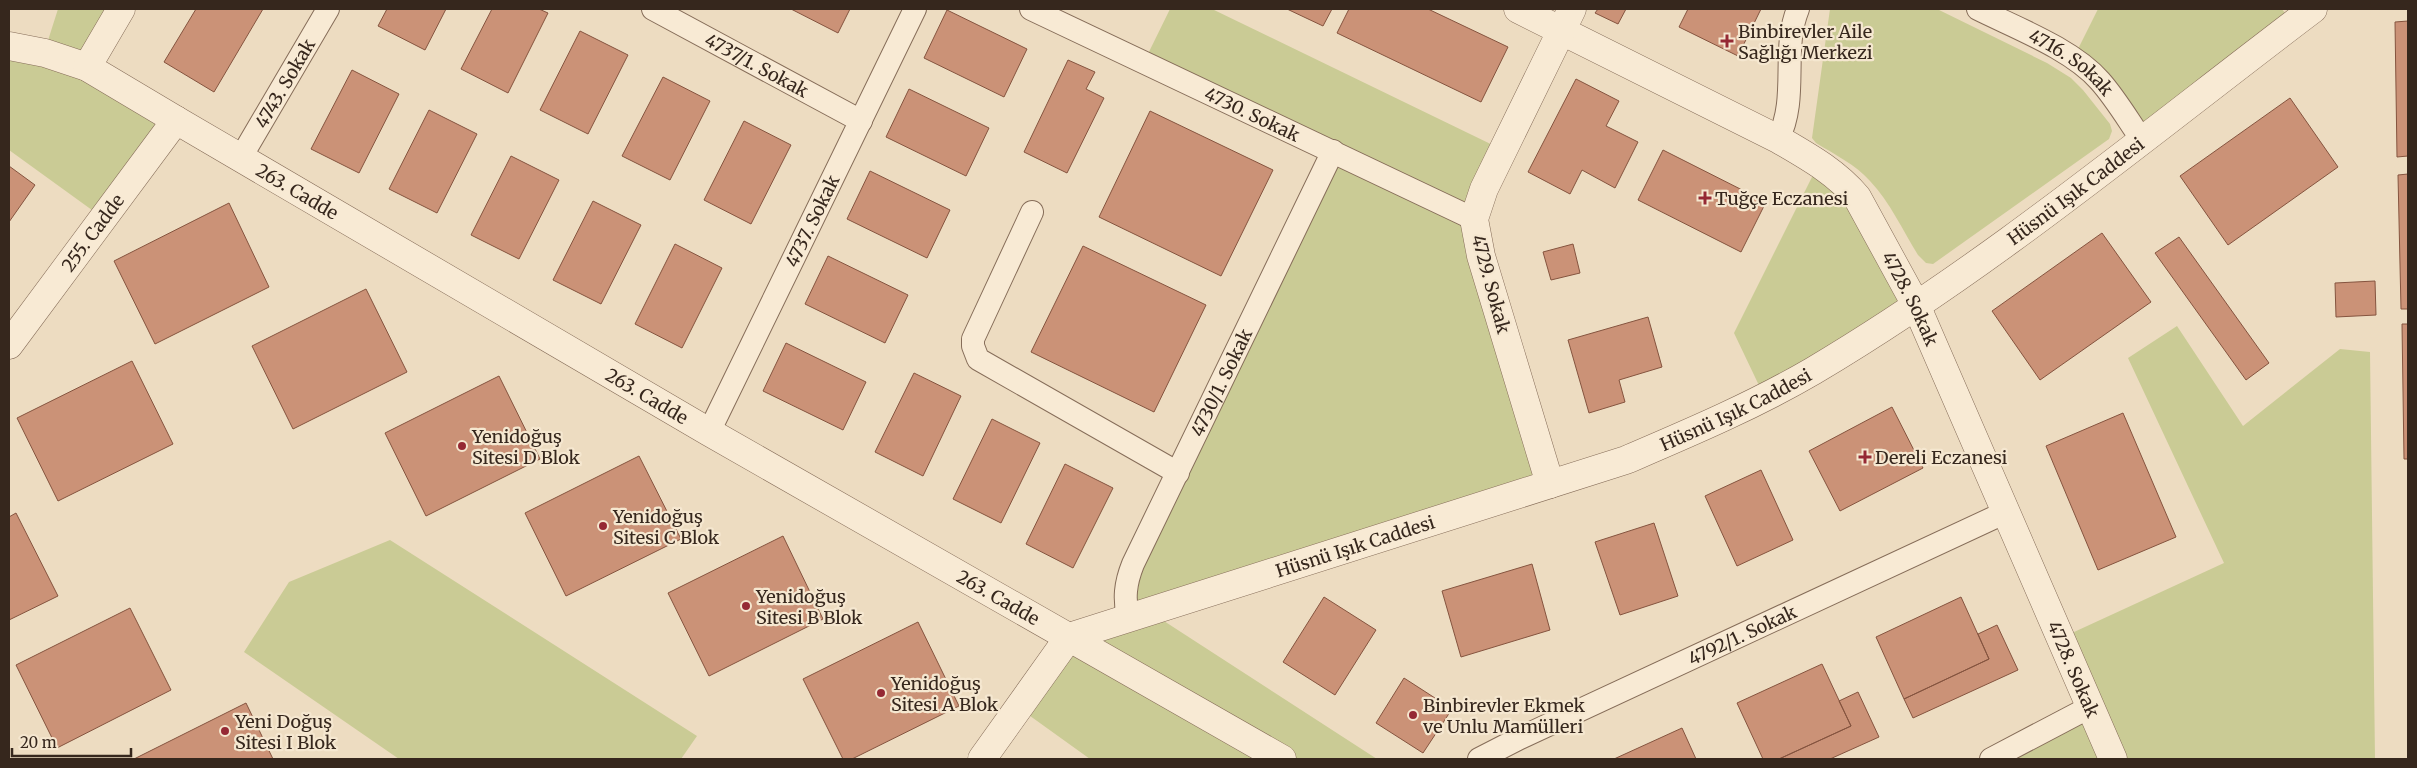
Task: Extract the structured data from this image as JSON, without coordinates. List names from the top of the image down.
{
  "streets": {
    "street": [
      "Hüsnü Işık Caddesi",
      "263. Cadde",
      "255. Cadde",
      "4729. Sokak",
      "4728. Sokak"
    ],
    "lane": [
      "4737/1. Sokak",
      "4716. Sokak",
      "4743. Sokak",
      "4730. Sokak",
      "4737. Sokak",
      "4730/1. Sokak",
      "4792/1. Sokak"
    ]
  },
  "crossings": [
    ["4737/1. Sokak", "4737. Sokak"],
    ["4716. Sokak", "Hüsnü Işık Caddesi"],
    ["4743. Sokak", "263. Cadde"],
    ["4730. Sokak", "4729. Sokak"],
    ["4730. Sokak", "4730/1. Sokak"],
    ["Hüsnü Işık Caddesi", "263. Cadde"],
    ["Hüsnü Işık Caddesi", "4729. Sokak"],
    ["Hüsnü Işık Caddesi", "4728. Sokak"],
    ["Hüsnü Işık Caddesi", "4730/1. Sokak"],
    ["263. Cadde", "4737. Sokak"],
    ["263. Cadde", "255. Cadde"],
    ["4729. Sokak", "4728. Sokak"],
    ["4728. Sokak", "4792/1. Sokak"]
  ],
  "places": {
    "health": ["Binbirevler Aile Sağlığı Merkezi", "Tuğçe Eczanesi", "Dereli Eczanesi"],
    "other": [
      "Yenidoğuş Sitesi D Blok",
      "Yenidoğuş Sitesi C Blok",
      "Yenidoğuş Sitesi B Blok",
      "Yenidoğuş Sitesi A Blok",
      "Binbirevler Ekmek ve Unlu Mamülleri",
      "Yeni Doğuş Sitesi I Blok"
    ]
  },
  "scale_bar": "20 m"
}
